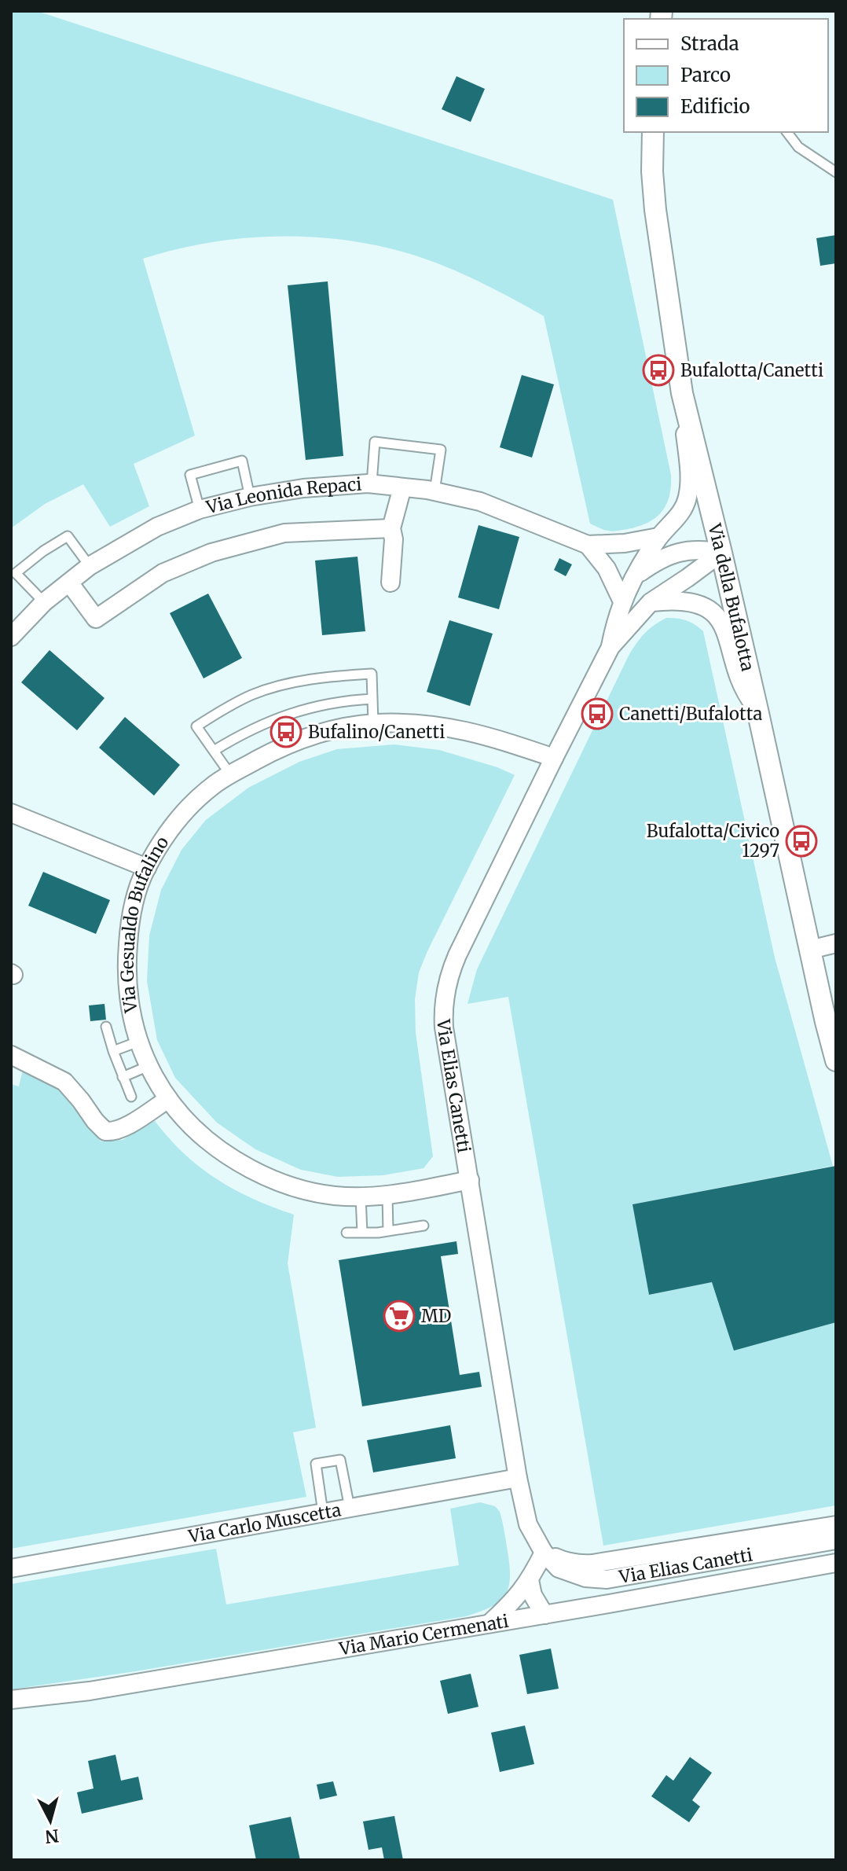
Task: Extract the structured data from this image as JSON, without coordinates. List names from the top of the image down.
{
  "streets": {
    "street": [
      "Via Leonida Repaci",
      "Via della Bufalotta",
      "Via Gesualdo Bufalino",
      "Via Elias Canetti",
      "Via Carlo Muscetta",
      "Via Mario Cermenati"
    ]
  },
  "crossings": [
    ["Via Gesualdo Bufalino", "Via Elias Canetti"],
    ["Via Elias Canetti", "Via Carlo Muscetta"]
  ],
  "places": {
    "bus stop": [
      "Bufalotta/Canetti",
      "Canetti/Bufalotta",
      "Bufalino/Canetti",
      "Bufalotta/Civico 1297"
    ],
    "supermarket": ["MD"]
  },
  "legend": ["Strada", "Parco", "Edificio"],
  "north": "bottom"
}
